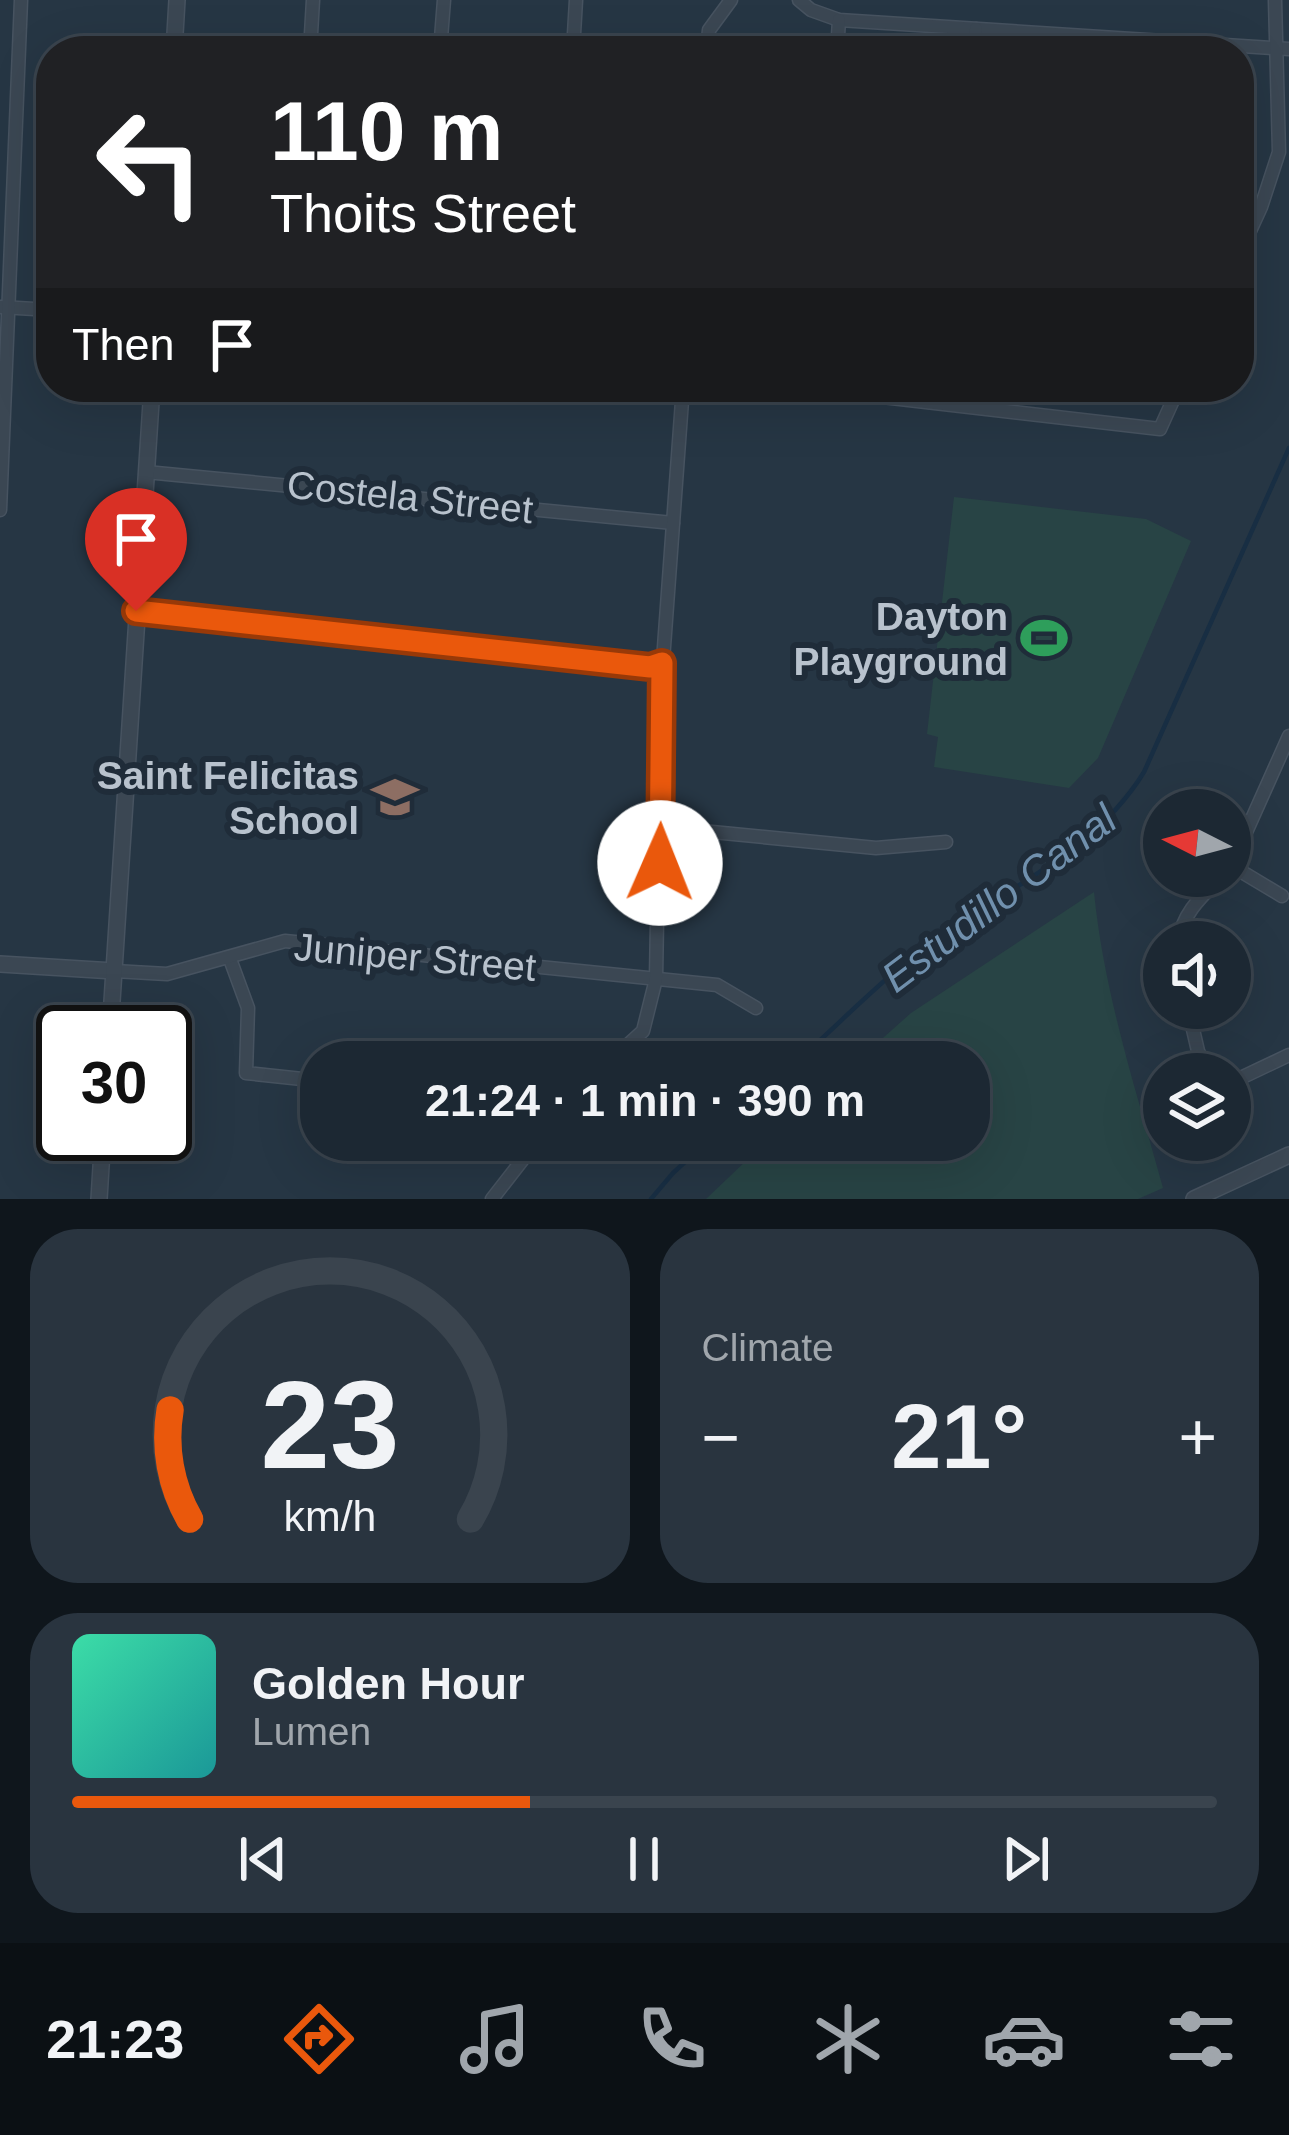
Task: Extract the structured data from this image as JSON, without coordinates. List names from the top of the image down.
{
  "streets": {
    "street": ["Costela Street", "Juniper Street"]
  },
  "water": ["Estudillo Canal"],
  "places": {
    "sports": ["Dayton Playground"],
    "school or university": ["Saint Felicitas School"]
  },
  "north": "left",
  "page": {
    "turn": ["110 m", "Thoits Street"],
    "then": "Then",
    "limit": "30",
    "trip": "21:24 · 1 min · 390 m",
    "tile": "Climate",
    "heat": ["−", "21°", "+"],
    "song": ["Golden Hour", "Lumen"],
    "tabs": "21:23",
    "gauge": ["23", "km/h"]
  }
}
